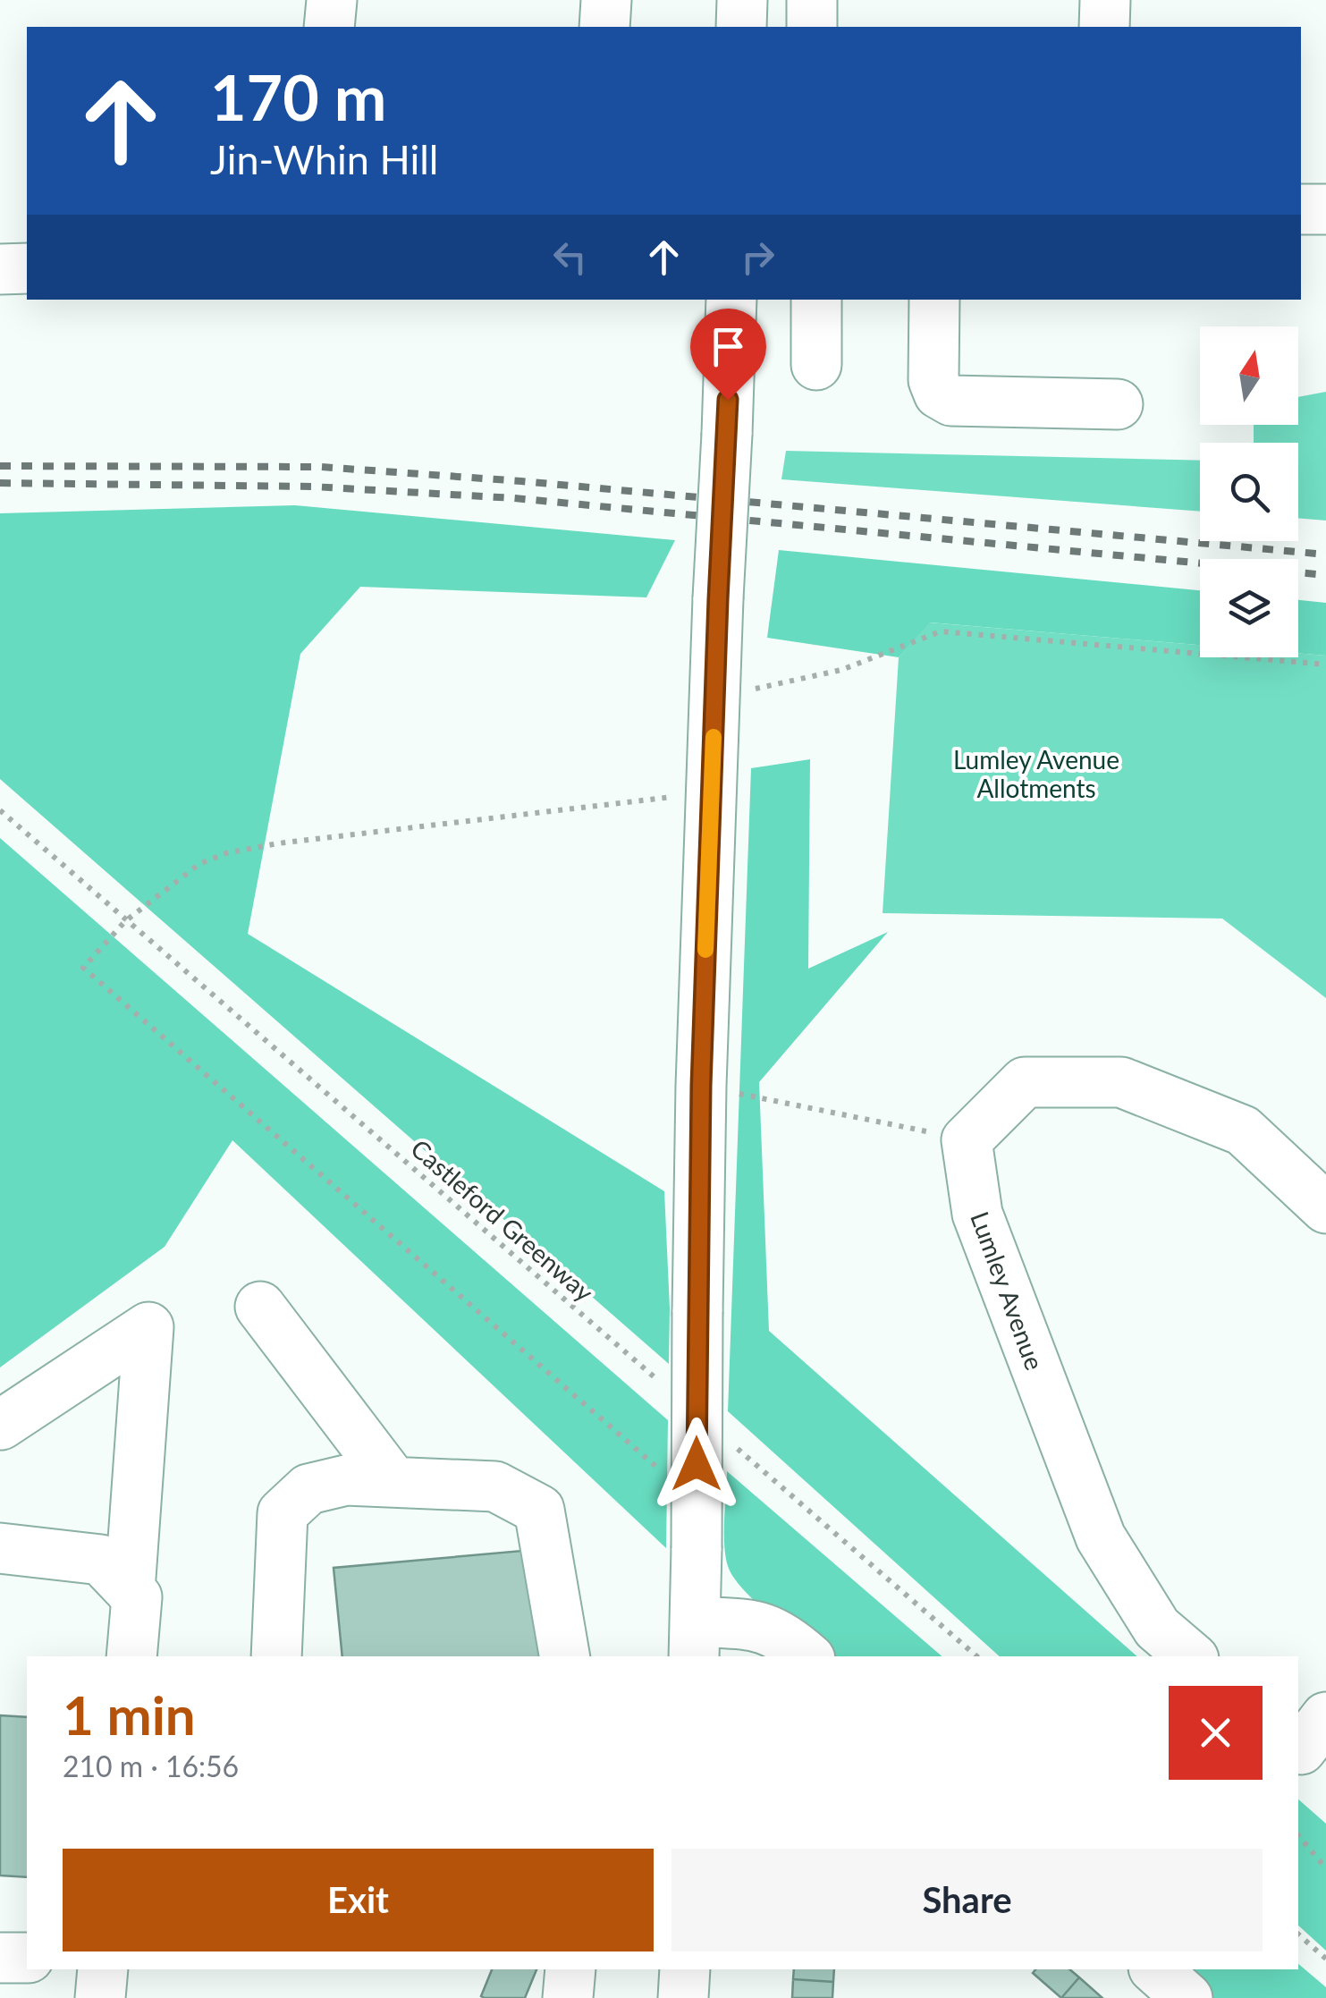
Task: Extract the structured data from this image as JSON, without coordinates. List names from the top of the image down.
{
  "streets": {
    "street": ["Lumley Avenue"],
    "path": ["Castleford Greenway"]
  },
  "parks": ["Lumley Avenue Allotments"],
  "north": "top",
  "page": {
    "turn": ["170 m", "Jin-Whin Hill"],
    "heading": ["1 min", "210 m · 16:56"],
    "buttons": ["Exit", "Share"]
  }
}
